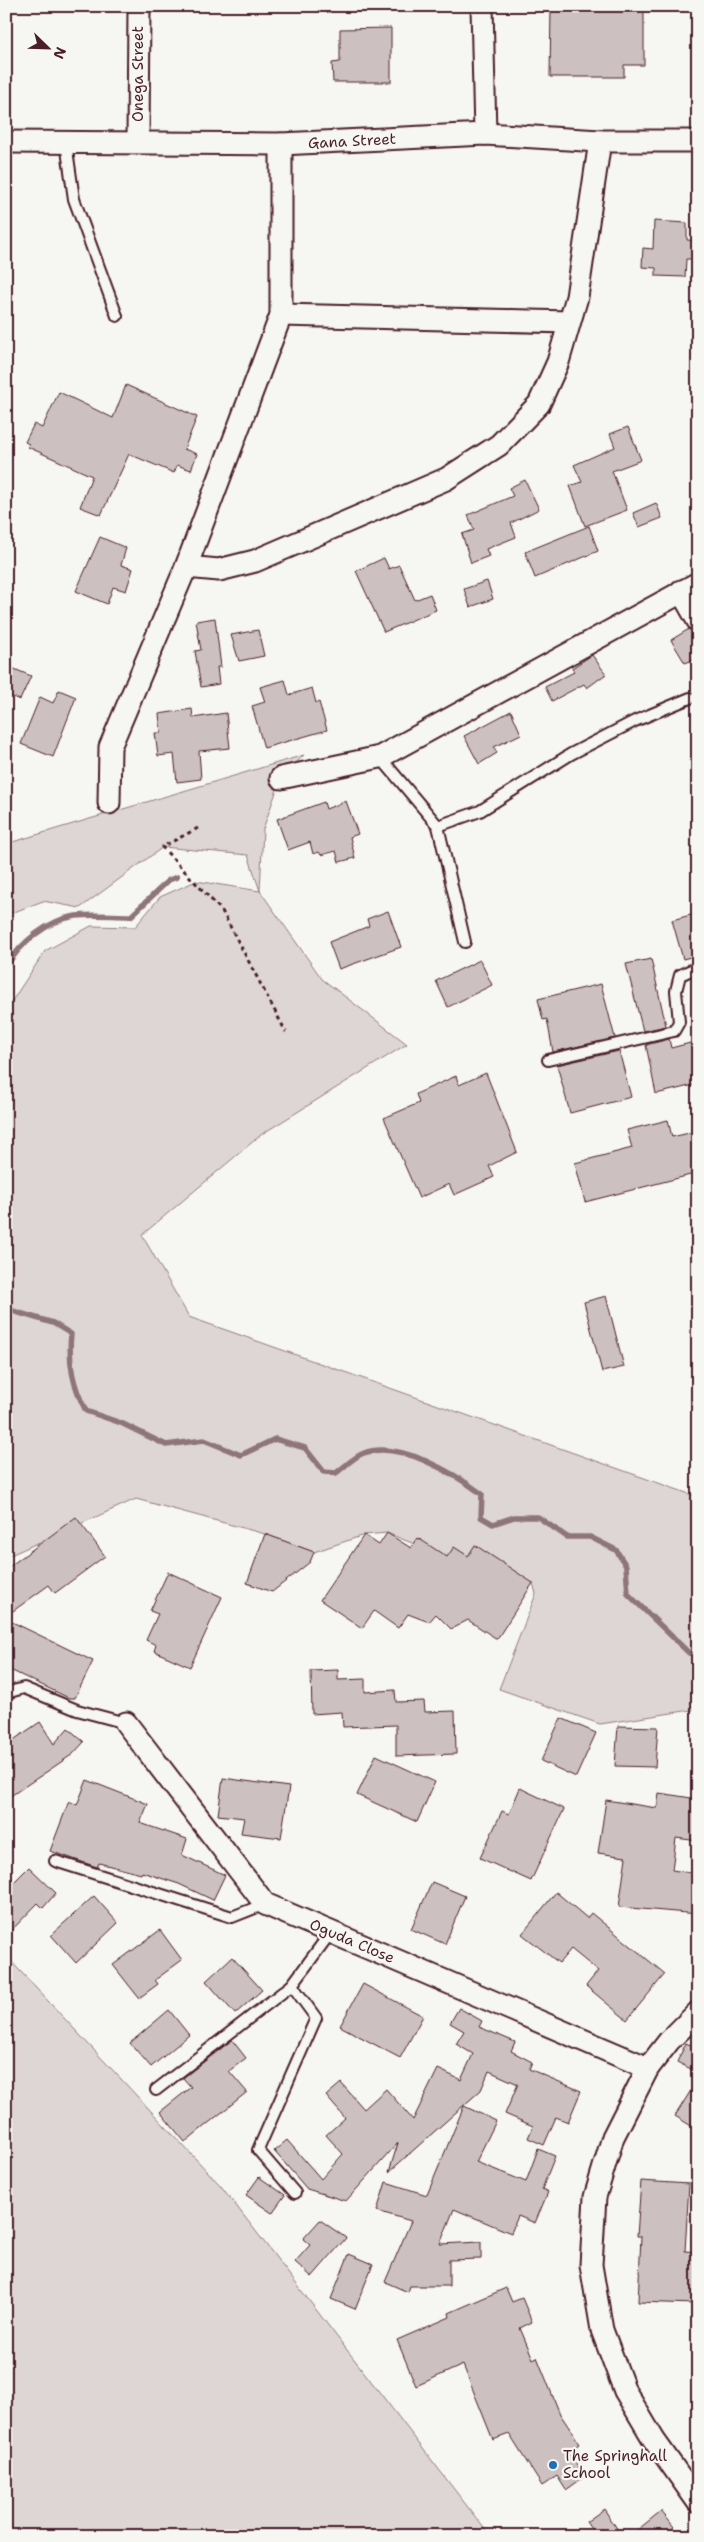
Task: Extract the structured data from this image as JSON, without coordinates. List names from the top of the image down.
{
  "streets": {
    "street": ["Onega Street", "Gana Street", "Oguda Close"]
  },
  "crossings": [
    ["Onega Street", "Gana Street"]
  ],
  "places": ["The Springhall School"],
  "north": "bottom right"
}
